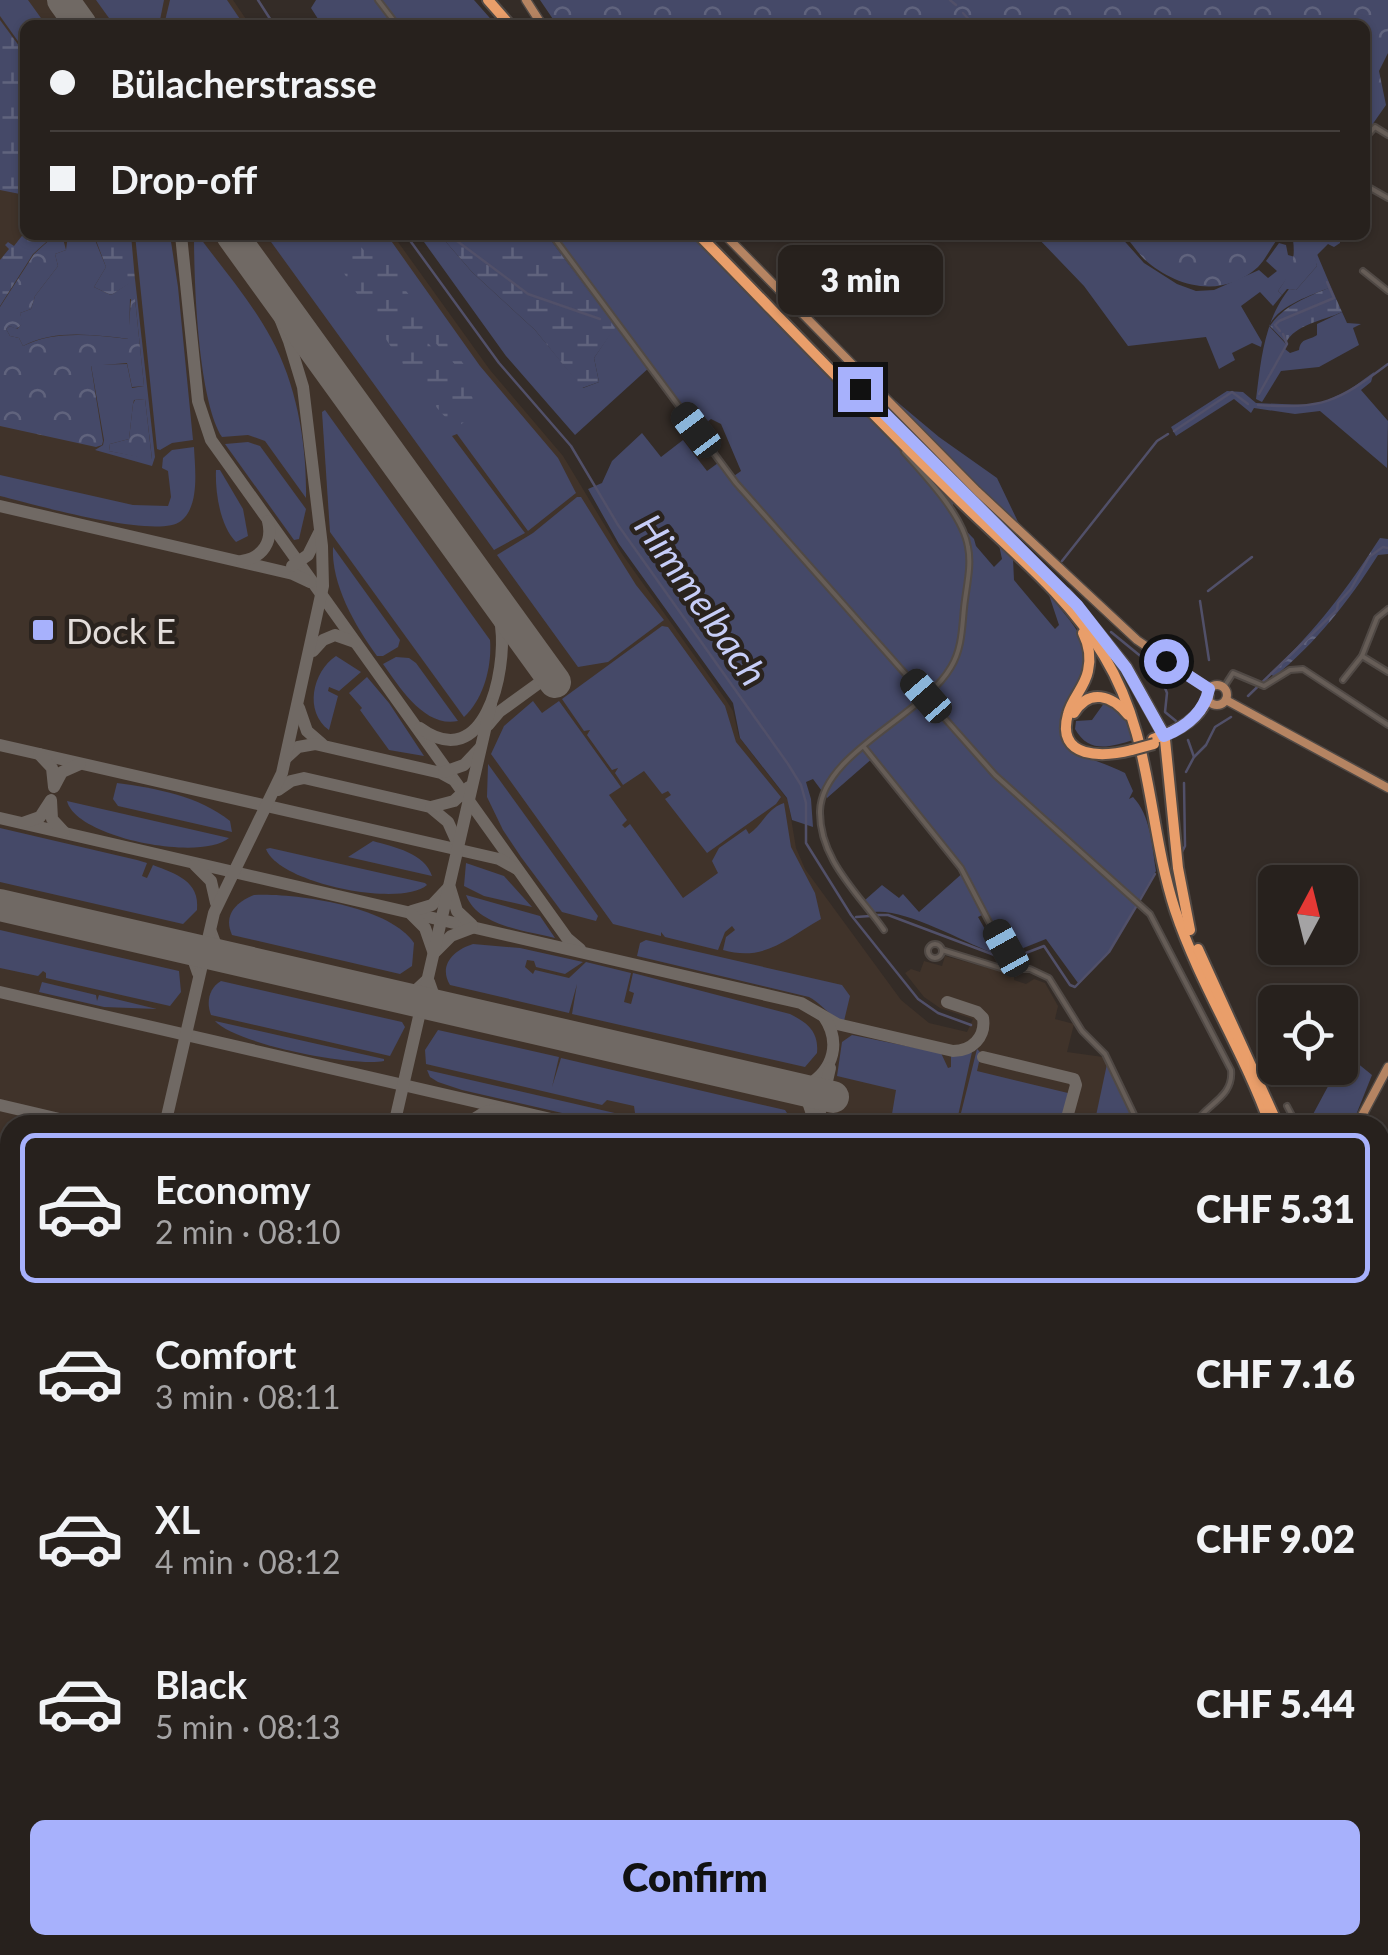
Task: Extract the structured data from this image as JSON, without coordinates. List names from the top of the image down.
{
  "water": ["Himmelbach"],
  "places": {
    "transit": ["Dock E"]
  },
  "north": "top",
  "page": {
    "banner": ["Bülacherstrasse", "Drop-off"],
    "bubble": "3 min",
    "list": [
      {
        "name": "Economy",
        "note": "2 min · 08:10",
        "value": "CHF 5.31"
      },
      {
        "name": "Comfort",
        "note": "3 min · 08:11",
        "value": "CHF 7.16"
      },
      {
        "name": "XL",
        "note": "4 min · 08:12",
        "value": "CHF 9.02"
      },
      {
        "name": "Black",
        "note": "5 min · 08:13",
        "value": "CHF 5.44"
      }
    ],
    "buttons": "Confirm"
  }
}
